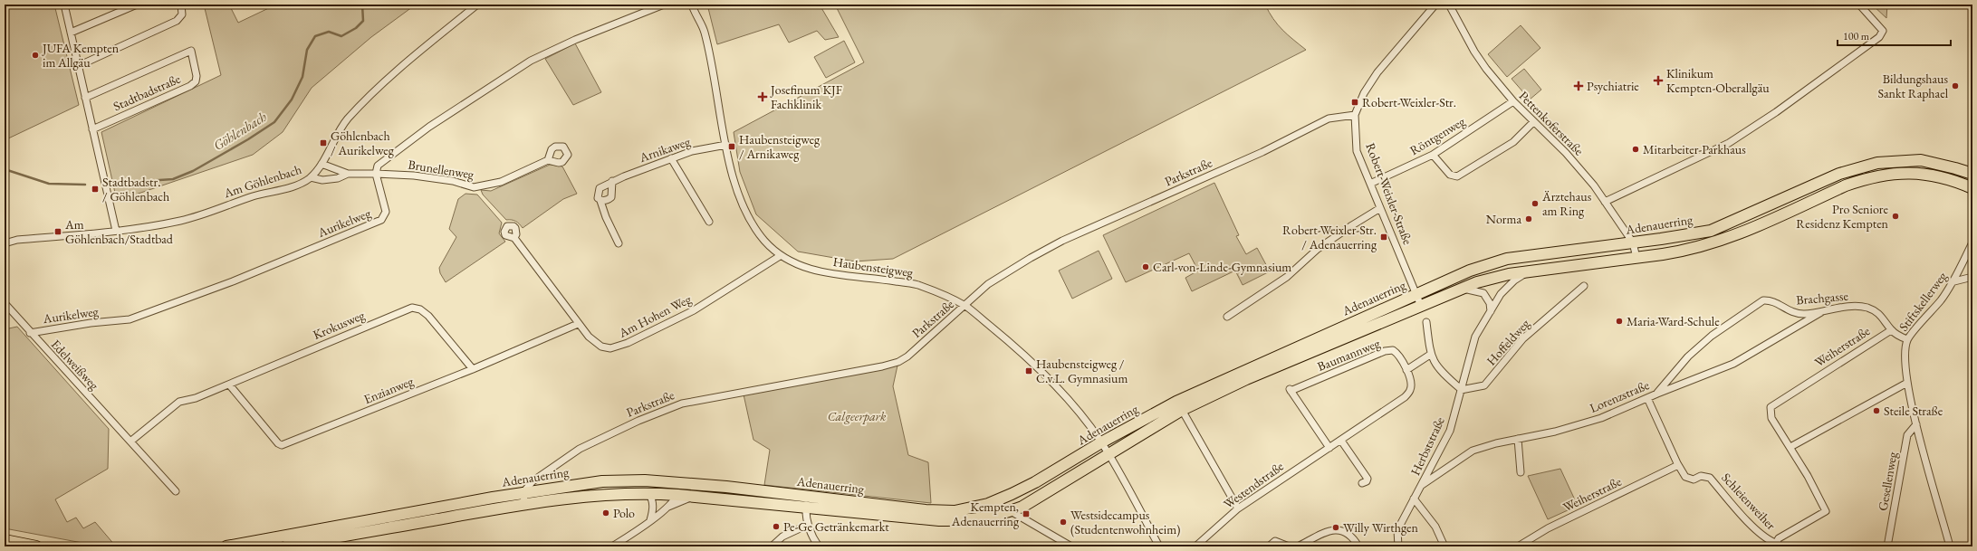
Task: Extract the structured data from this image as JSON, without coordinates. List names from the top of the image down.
{
  "streets": {
    "main road": ["Adenauerring"],
    "street": [
      "Stadtbadstraße",
      "Pettenkoferstraße",
      "Röntgenweg",
      "Arnikaweg",
      "Brunellenweg",
      "Parkstraße",
      "Am Göhlenbach",
      "Robert-Weixler-Straße",
      "Aurikelweg",
      "Haubensteigweg",
      "Brachgasse",
      "Stiftskellerweg",
      "Am Hohen Weg",
      "Krokusweg",
      "Hoffeldweg",
      "Weiherstraße",
      "Baumannweg",
      "Edelweißweg",
      "Enzianweg",
      "Lorenzstraße",
      "Herbststraße",
      "Gesellenweg",
      "Westendstraße",
      "Schleienweiher"
    ]
  },
  "crossings": [
    ["Pettenkoferstraße", "Röntgenweg"],
    ["Pettenkoferstraße", "Adenauerring"],
    ["Röntgenweg", "Robert-Weixler-Straße"],
    ["Arnikaweg", "Haubensteigweg"],
    ["Brunellenweg", "Am Göhlenbach"],
    ["Brunellenweg", "Aurikelweg"],
    ["Parkstraße", "Robert-Weixler-Straße"],
    ["Parkstraße", "Adenauerring"],
    ["Parkstraße", "Haubensteigweg"],
    ["Robert-Weixler-Straße", "Adenauerring"],
    ["Aurikelweg", "Edelweißweg"],
    ["Adenauerring", "Haubensteigweg"],
    ["Adenauerring", "Herbststraße"],
    ["Haubensteigweg", "Am Hohen Weg"],
    ["Brachgasse", "Stiftskellerweg"],
    ["Brachgasse", "Weiherstraße"],
    ["Brachgasse", "Lorenzstraße"],
    ["Stiftskellerweg", "Gesellenweg"],
    ["Am Hohen Weg", "Enzianweg"],
    ["Krokusweg", "Edelweißweg"],
    ["Krokusweg", "Enzianweg"],
    ["Hoffeldweg", "Herbststraße"],
    ["Weiherstraße", "Schleienweiher"],
    ["Baumannweg", "Westendstraße"],
    ["Lorenzstraße", "Herbststraße"],
    ["Lorenzstraße", "Schleienweiher"]
  ],
  "water": ["Göhlenbach"],
  "parks": ["Calgeerpark"],
  "places": {
    "other": [
      "JUFA Kempten im Allgäu",
      "Bildungshaus Sankt Raphael",
      "Mitarbeiter-Parkhaus",
      "Ärztehaus am Ring",
      "Pro Seniore Residenz Kempten",
      "Norma",
      "Carl-von-Linde-Gymnasium",
      "Maria-Ward-Schule",
      "Steile Straße",
      "Polo",
      "Westsidecampus (Studentenwohnheim)",
      "Pe-Ge Getränkemarkt",
      "Willy Wirthgen"
    ],
    "health": ["Klinikum Kempten-Oberallgäu", "Psychiatrie", "Josefinum KJF Fachklinik"],
    "transit": [
      "Robert-Weixler-Str.",
      "Göhlenbach / Aurikelweg",
      "Haubensteigweg / Arnikaweg",
      "Stadtbadstr. / Göhlenbach",
      "Am Göhlenbach/Stadtbad",
      "Robert-Weixler-Str. / Adenauerring",
      "Haubensteigweg / C.v.L. Gymnasium",
      "Kempten, Adenauerring"
    ]
  },
  "scale_bar": "100 m"
}
